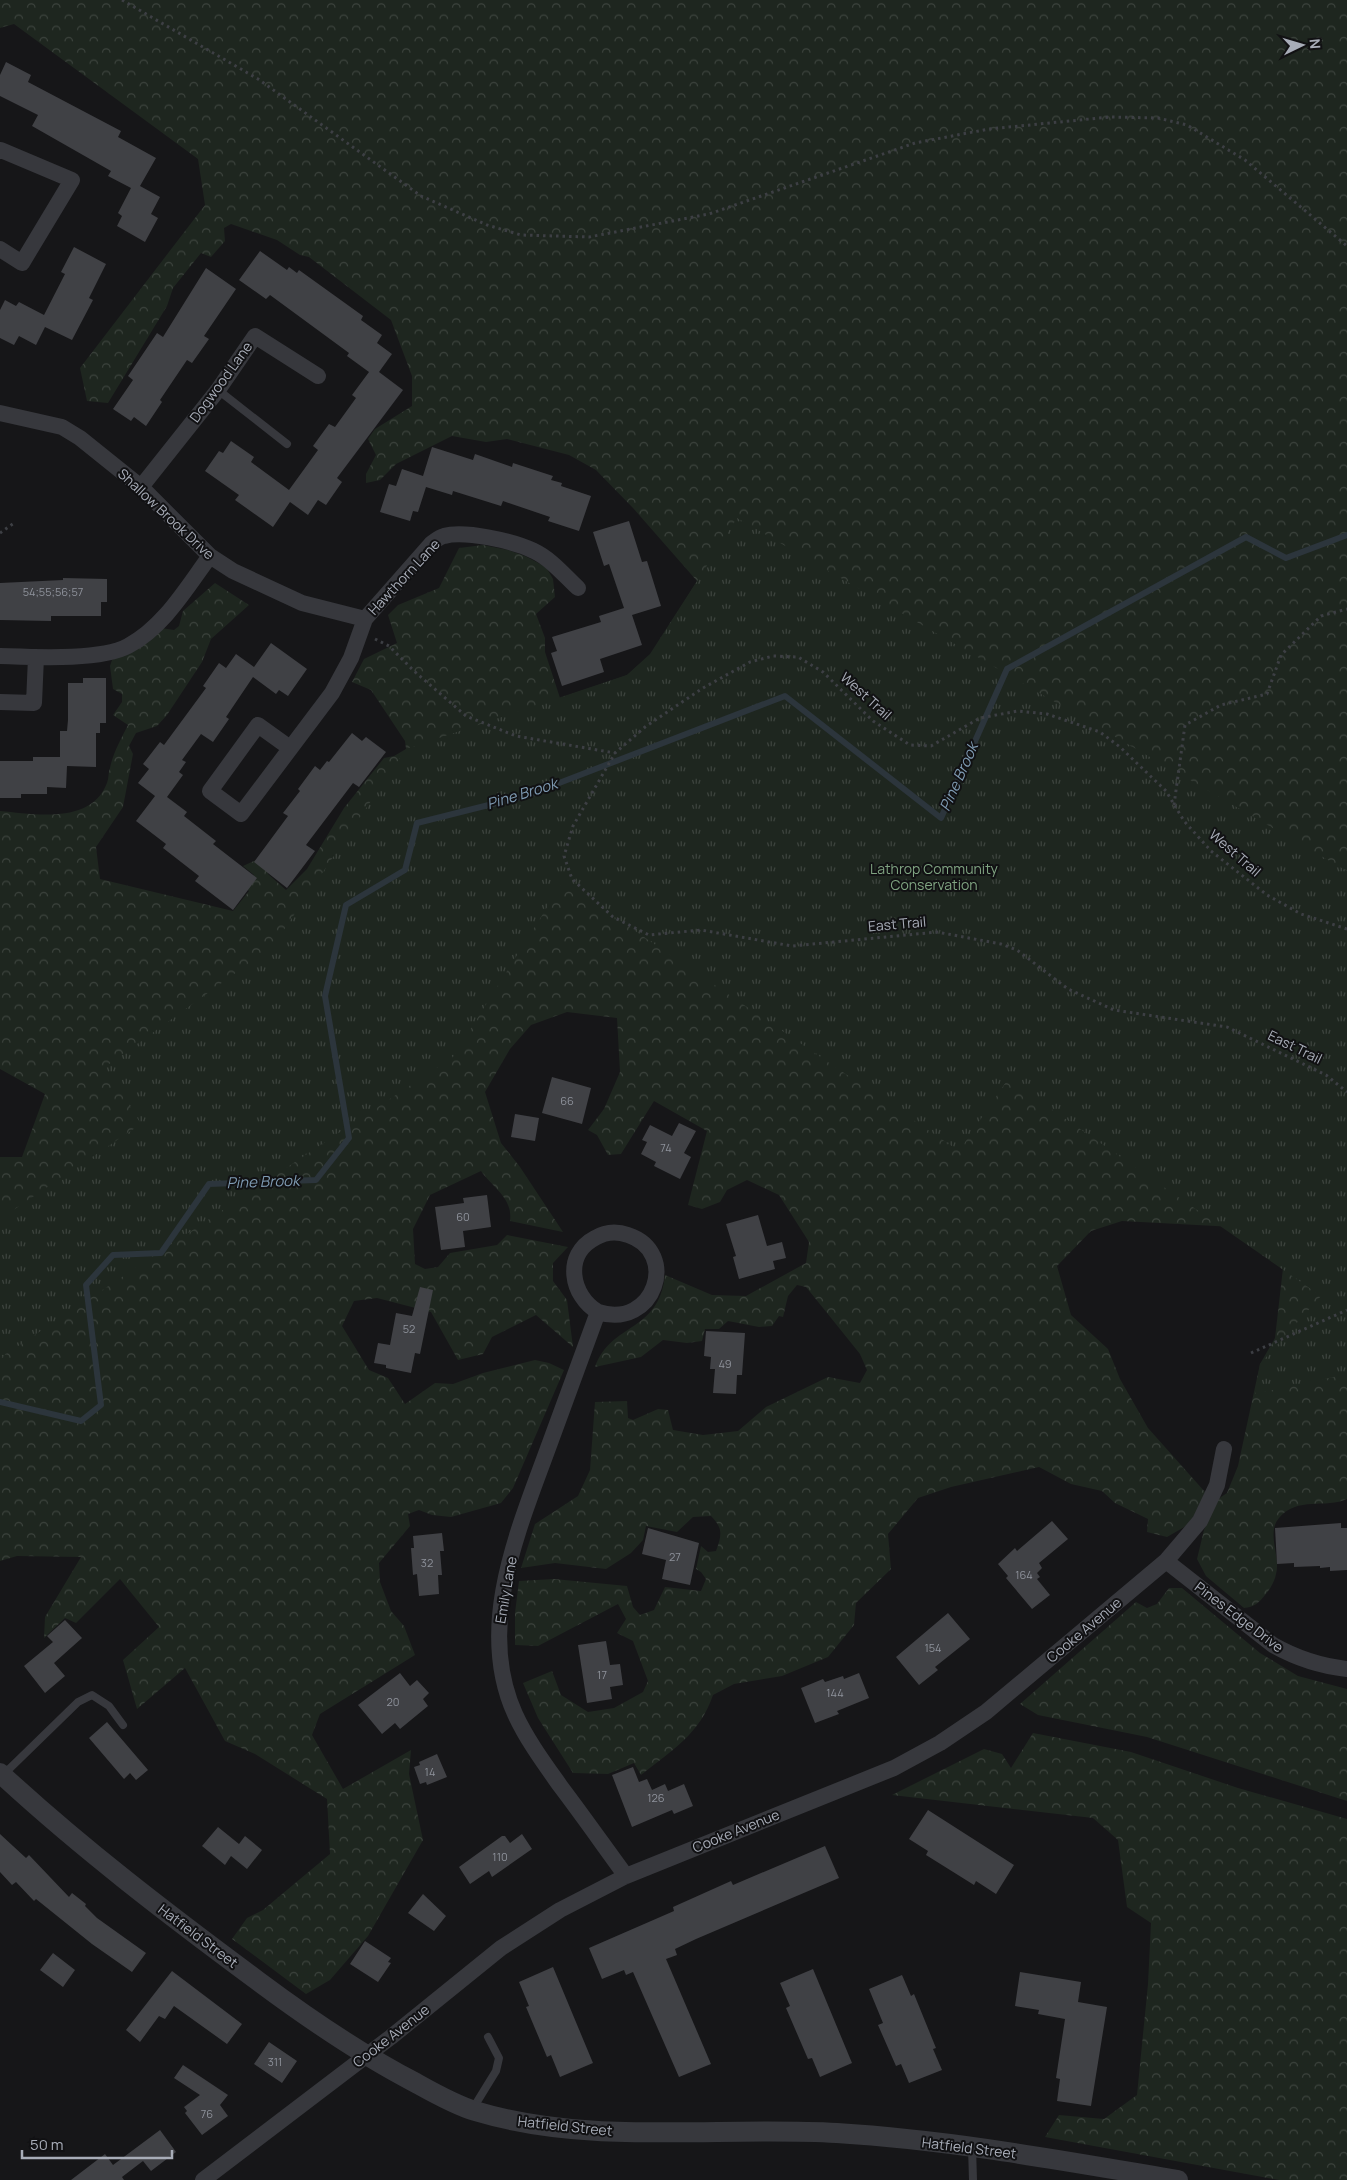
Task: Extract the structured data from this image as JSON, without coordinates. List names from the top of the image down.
{
  "streets": {
    "street": [
      "Dogwood Lane",
      "Shallow Brook Drive",
      "Hawthorn Lane",
      "Emily Lane",
      "Pines Edge Drive",
      "Cooke Avenue",
      "Hatfield Street"
    ],
    "path": ["West Trail", "East Trail"]
  },
  "crossings": [
    ["Dogwood Lane", "Shallow Brook Drive"],
    ["Shallow Brook Drive", "Hawthorn Lane"],
    ["West Trail", "East Trail"],
    ["Emily Lane", "Cooke Avenue"],
    ["Pines Edge Drive", "Cooke Avenue"],
    ["Cooke Avenue", "Hatfield Street"]
  ],
  "water": ["Pine Brook"],
  "parks": ["Lathrop Community Conservation"],
  "house_numbers": [
    "54;55;56;57",
    "66",
    "74",
    "60",
    "52",
    "49",
    "27",
    "32",
    "164",
    "154",
    "17",
    "144",
    "20",
    "14",
    "126",
    "110",
    "311",
    "76"
  ],
  "scale_bar": "50 m",
  "north": "right"
}
